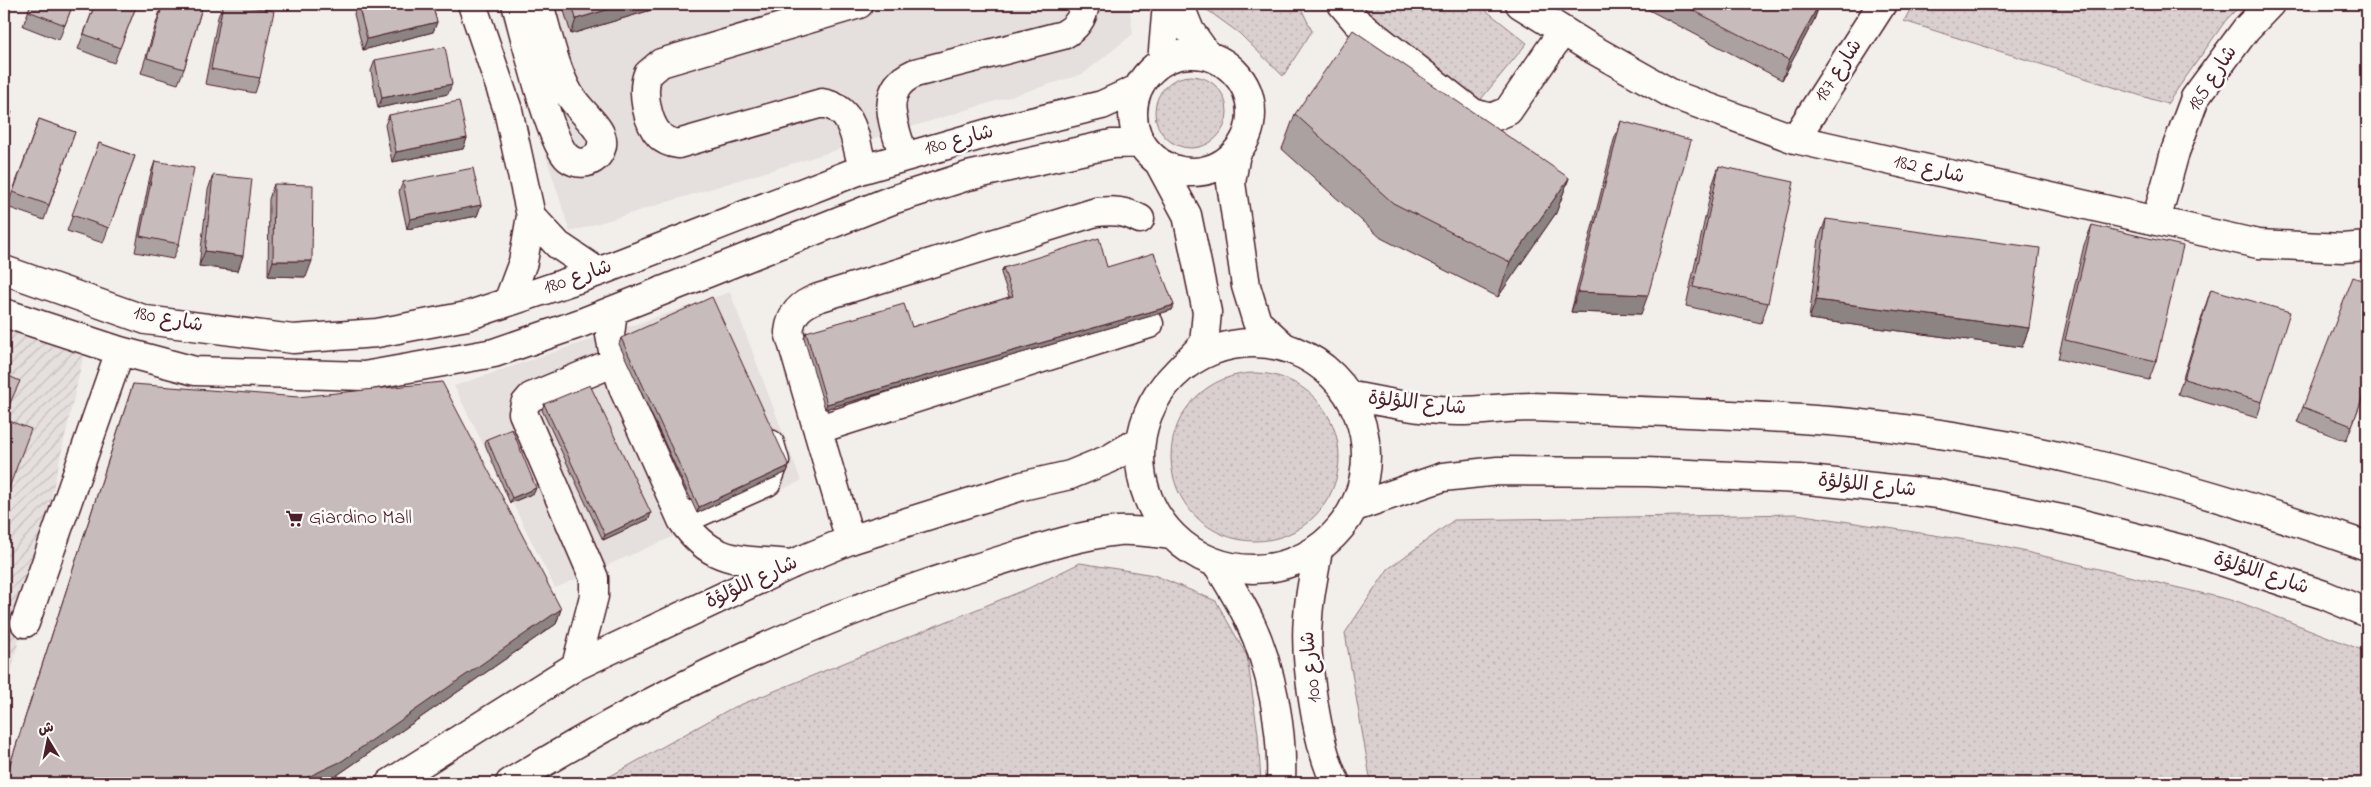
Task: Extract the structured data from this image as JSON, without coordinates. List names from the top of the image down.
{
  "streets": {
    "street": [
      "شارع 187",
      "شارع 185",
      "شارع 180",
      "شارع 182",
      "شارع اللؤلؤة",
      "شارع 100"
    ]
  },
  "crossings": [
    ["شارع 187", "شارع 182"],
    ["شارع 185", "شارع 182"]
  ],
  "places": {
    "supermarket": ["Giardino Mall"]
  },
  "north": "top"
}
